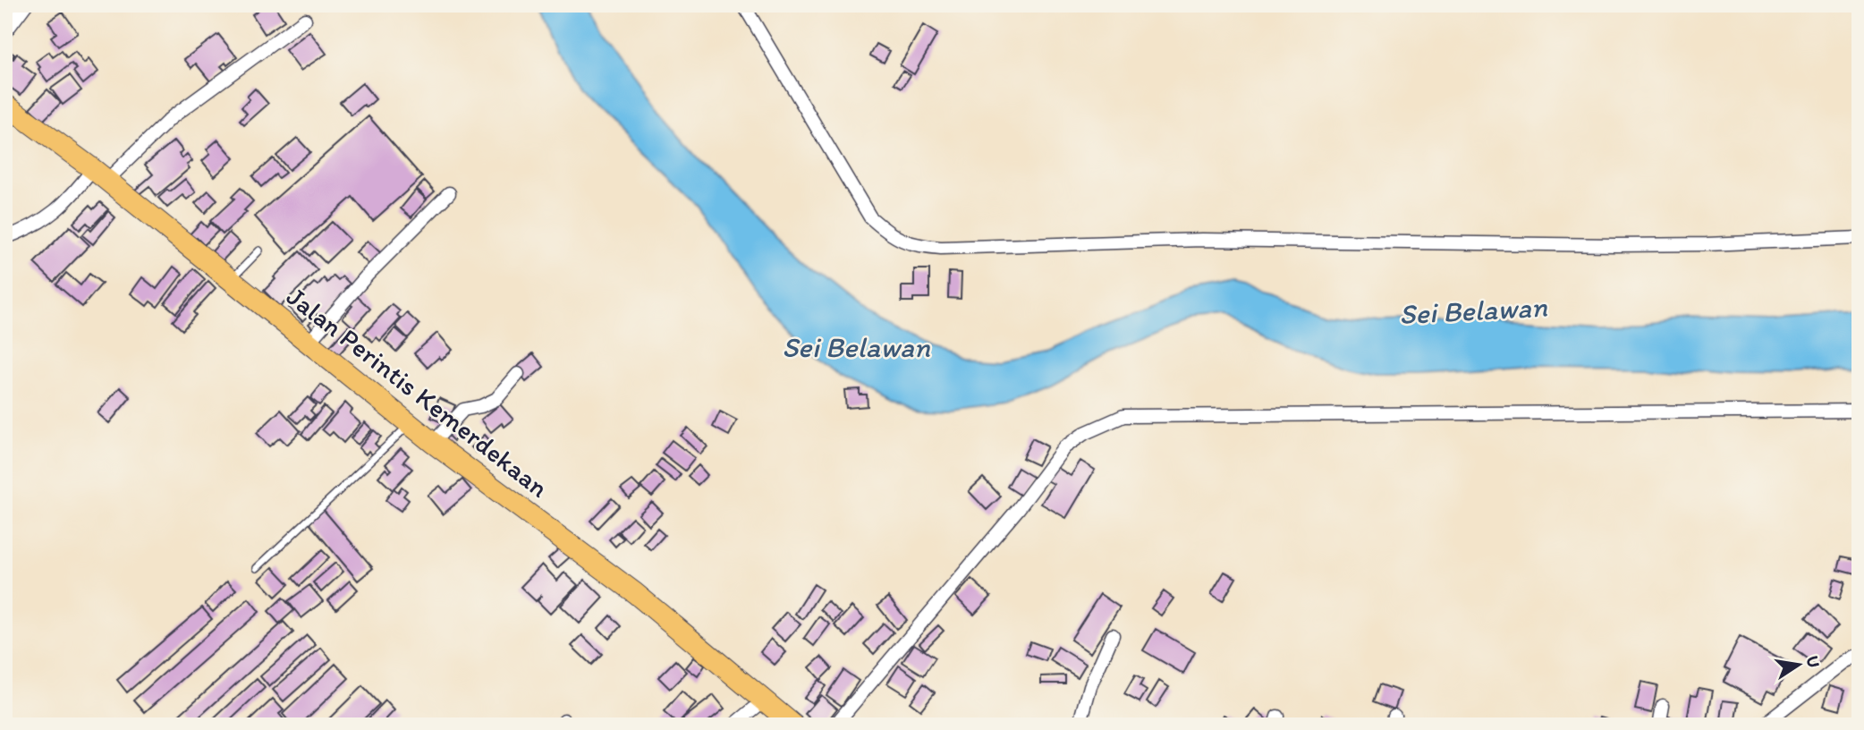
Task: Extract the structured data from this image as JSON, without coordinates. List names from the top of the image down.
{
  "streets": {
    "main road": ["Jalan Perintis Kemerdekaan"]
  },
  "water": ["Sei Belawan"],
  "north": "right"
}
